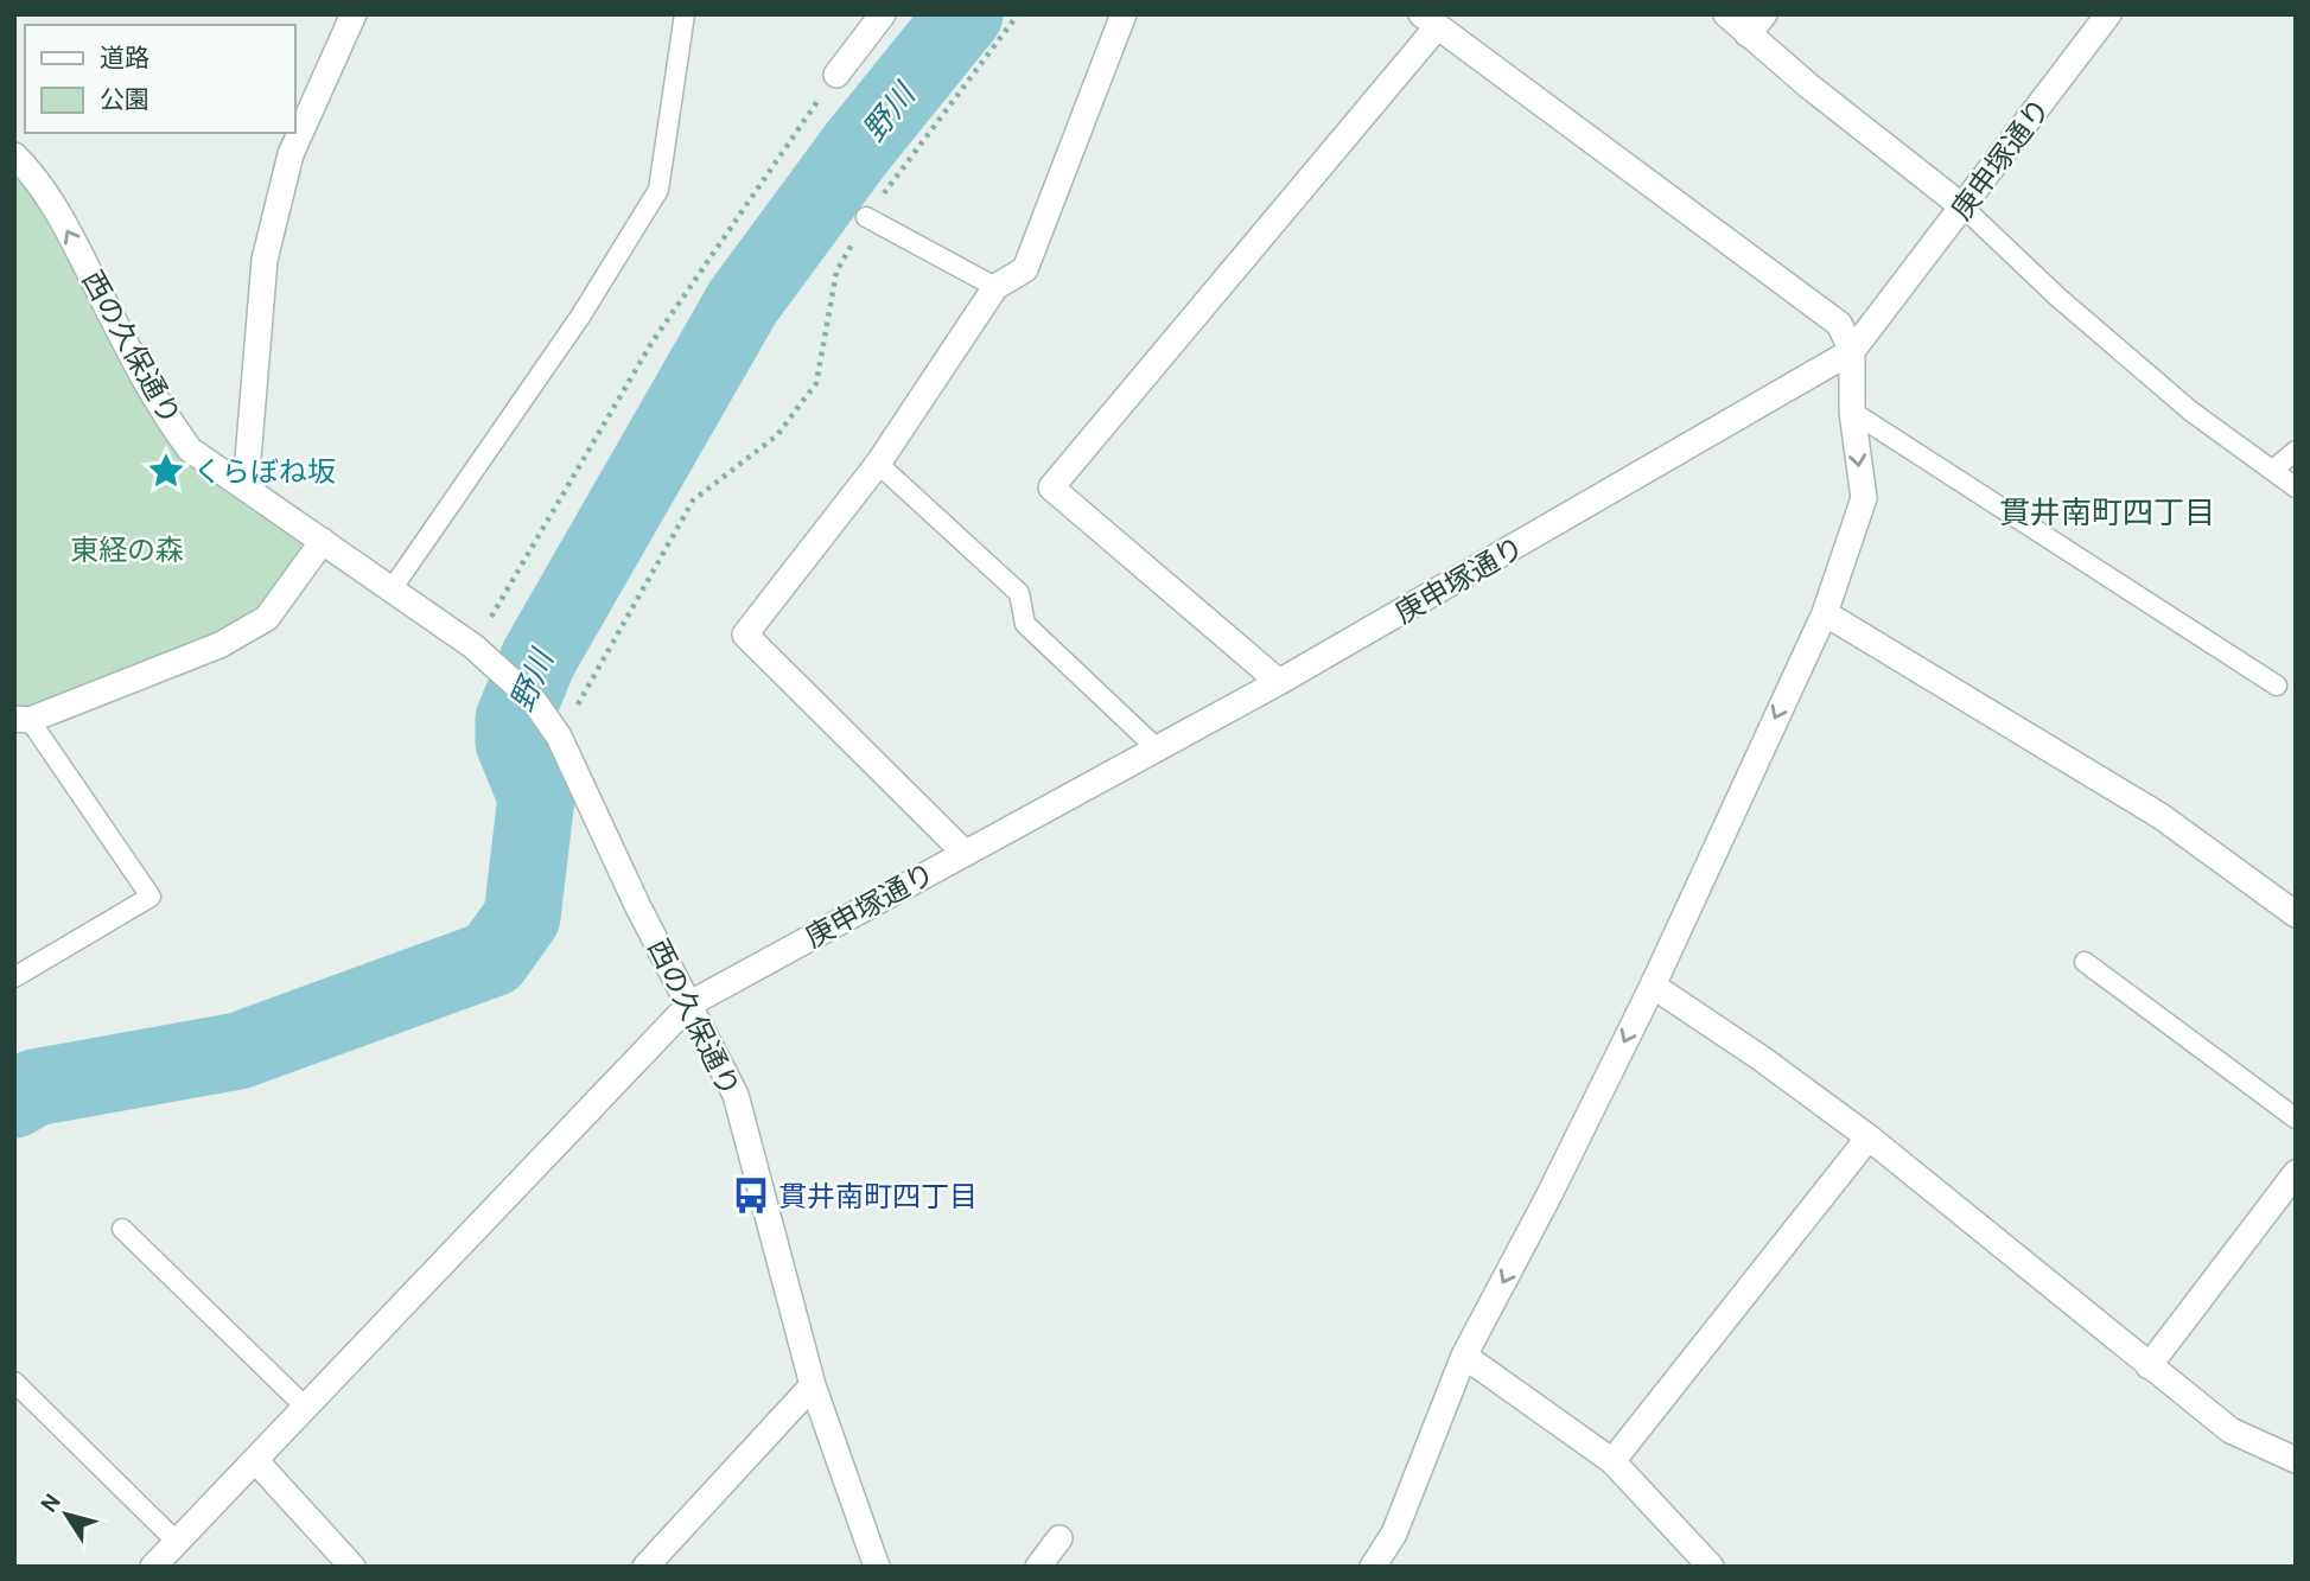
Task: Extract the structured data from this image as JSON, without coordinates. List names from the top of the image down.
{
  "streets": {
    "street": ["庚申塚通り", "西の久保通り"]
  },
  "crossings": [
    ["庚申塚通り", "西の久保通り"]
  ],
  "districts": ["貫井南町四丁目"],
  "water": ["野川"],
  "parks": ["東経の森"],
  "places": {
    "place": ["くらぼね坂"],
    "bus stop": ["貫井南町四丁目"]
  },
  "legend": ["道路", "公園"],
  "north": "top left"
}
